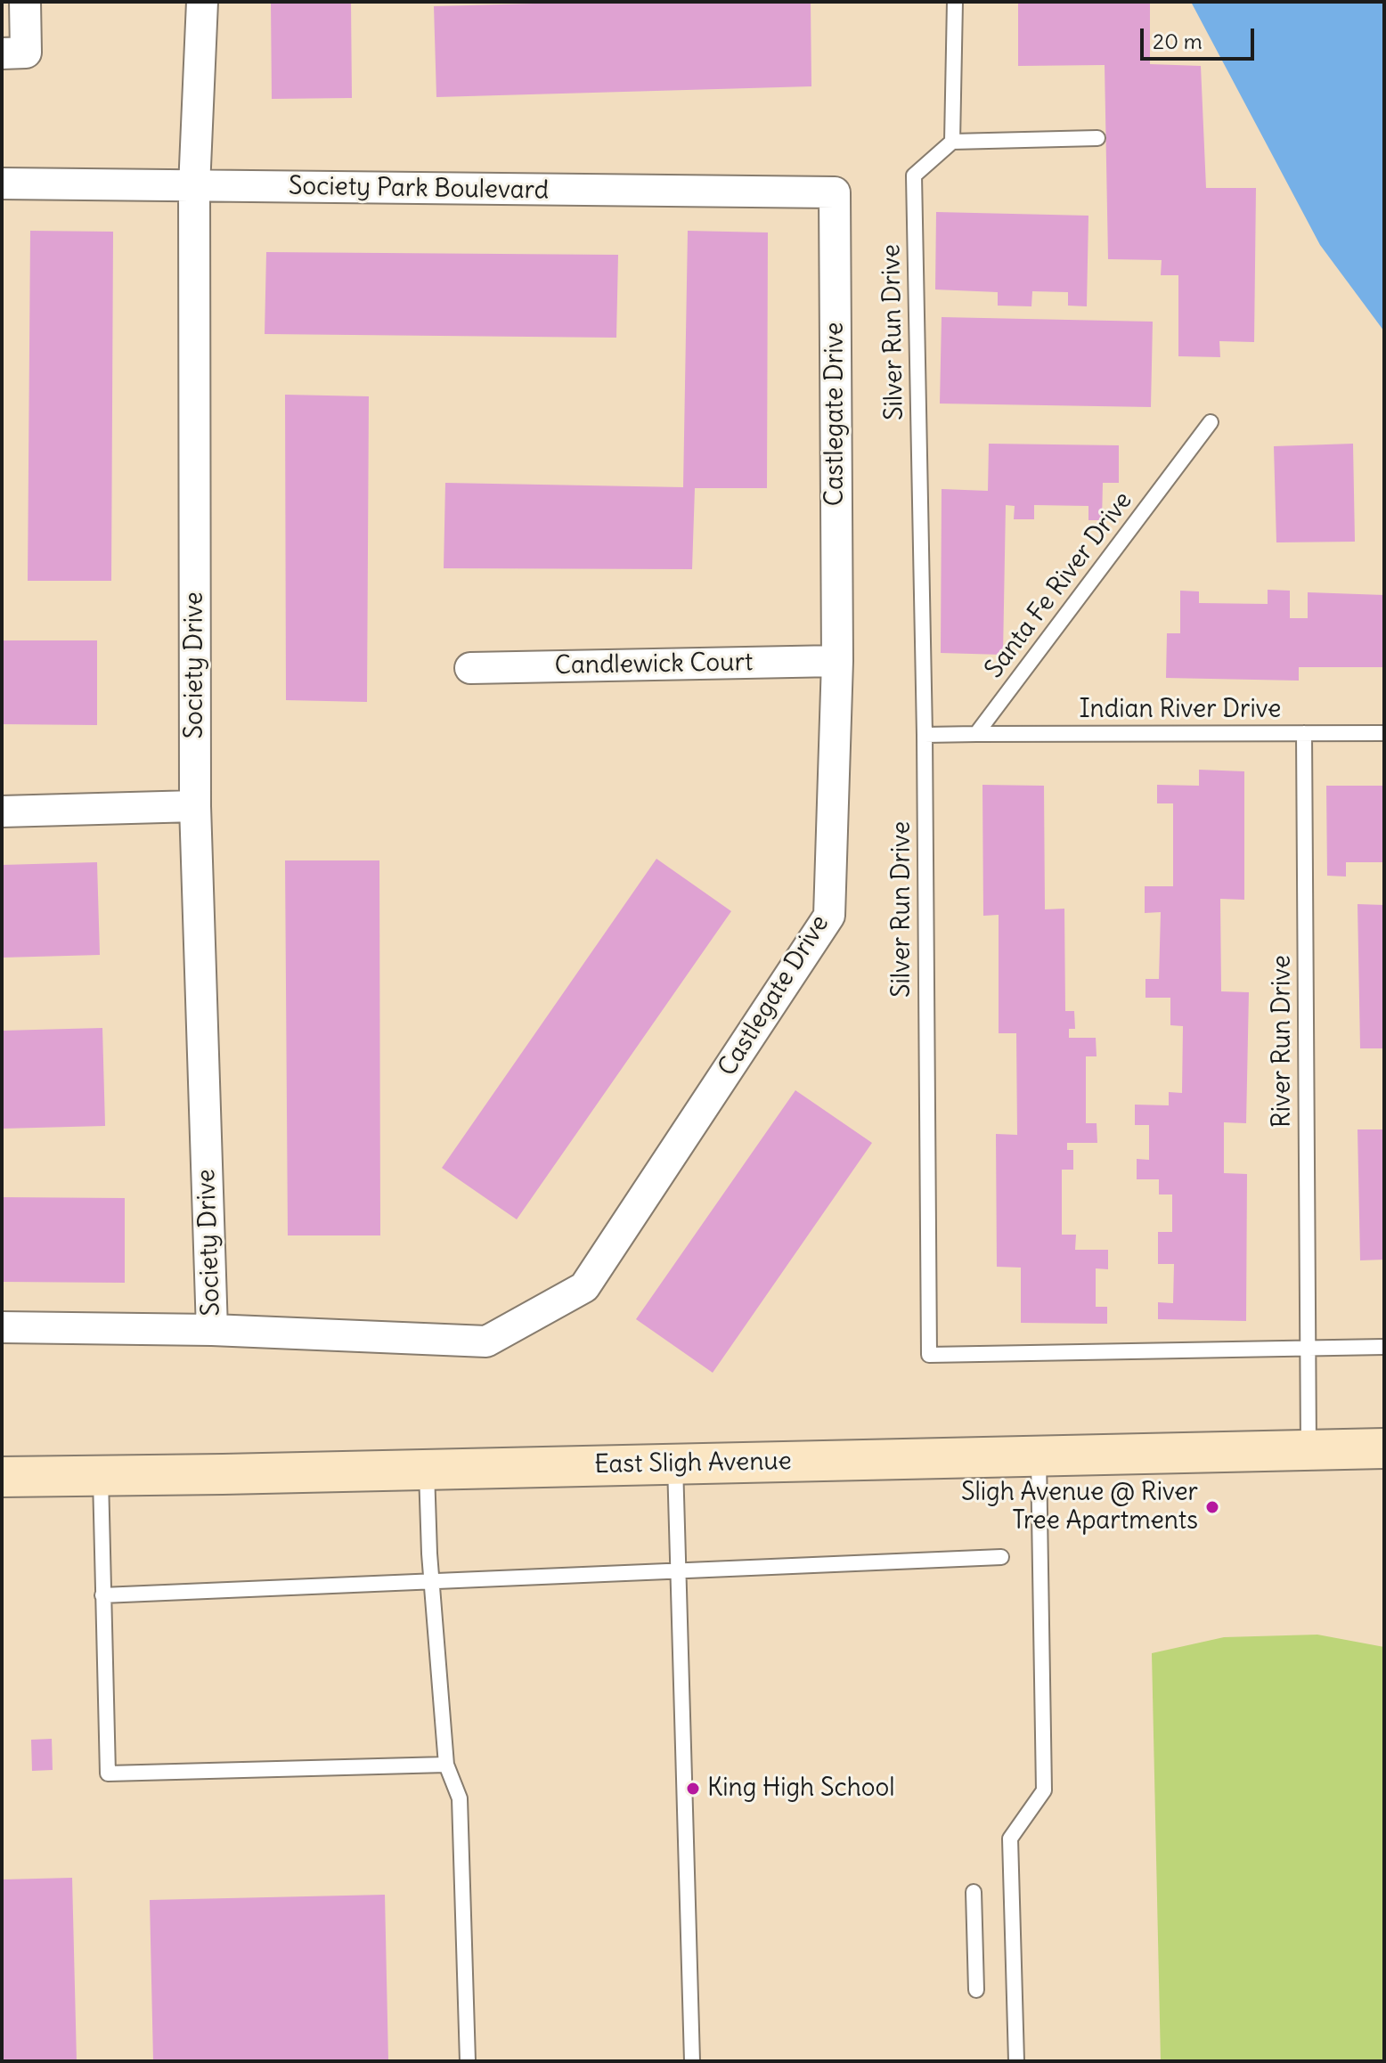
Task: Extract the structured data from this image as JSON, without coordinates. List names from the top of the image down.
{
  "streets": {
    "street": [
      "Society Park Boulevard",
      "Castlegate Drive",
      "Candlewick Court",
      "Society Drive",
      "East Sligh Avenue"
    ],
    "lane": [
      "Silver Run Drive",
      "Santa Fe River Drive",
      "Indian River Drive",
      "River Run Drive"
    ]
  },
  "crossings": [
    ["Society Park Boulevard", "Castlegate Drive"],
    ["Society Park Boulevard", "Society Drive"],
    ["Silver Run Drive", "River Run Drive"],
    ["Castlegate Drive", "Candlewick Court"],
    ["Castlegate Drive", "Society Drive"],
    ["Santa Fe River Drive", "Indian River Drive"],
    ["Indian River Drive", "River Run Drive"]
  ],
  "places": ["Sligh Avenue @ River Tree Apartments", "King High School"],
  "scale_bar": "20 m"
}
